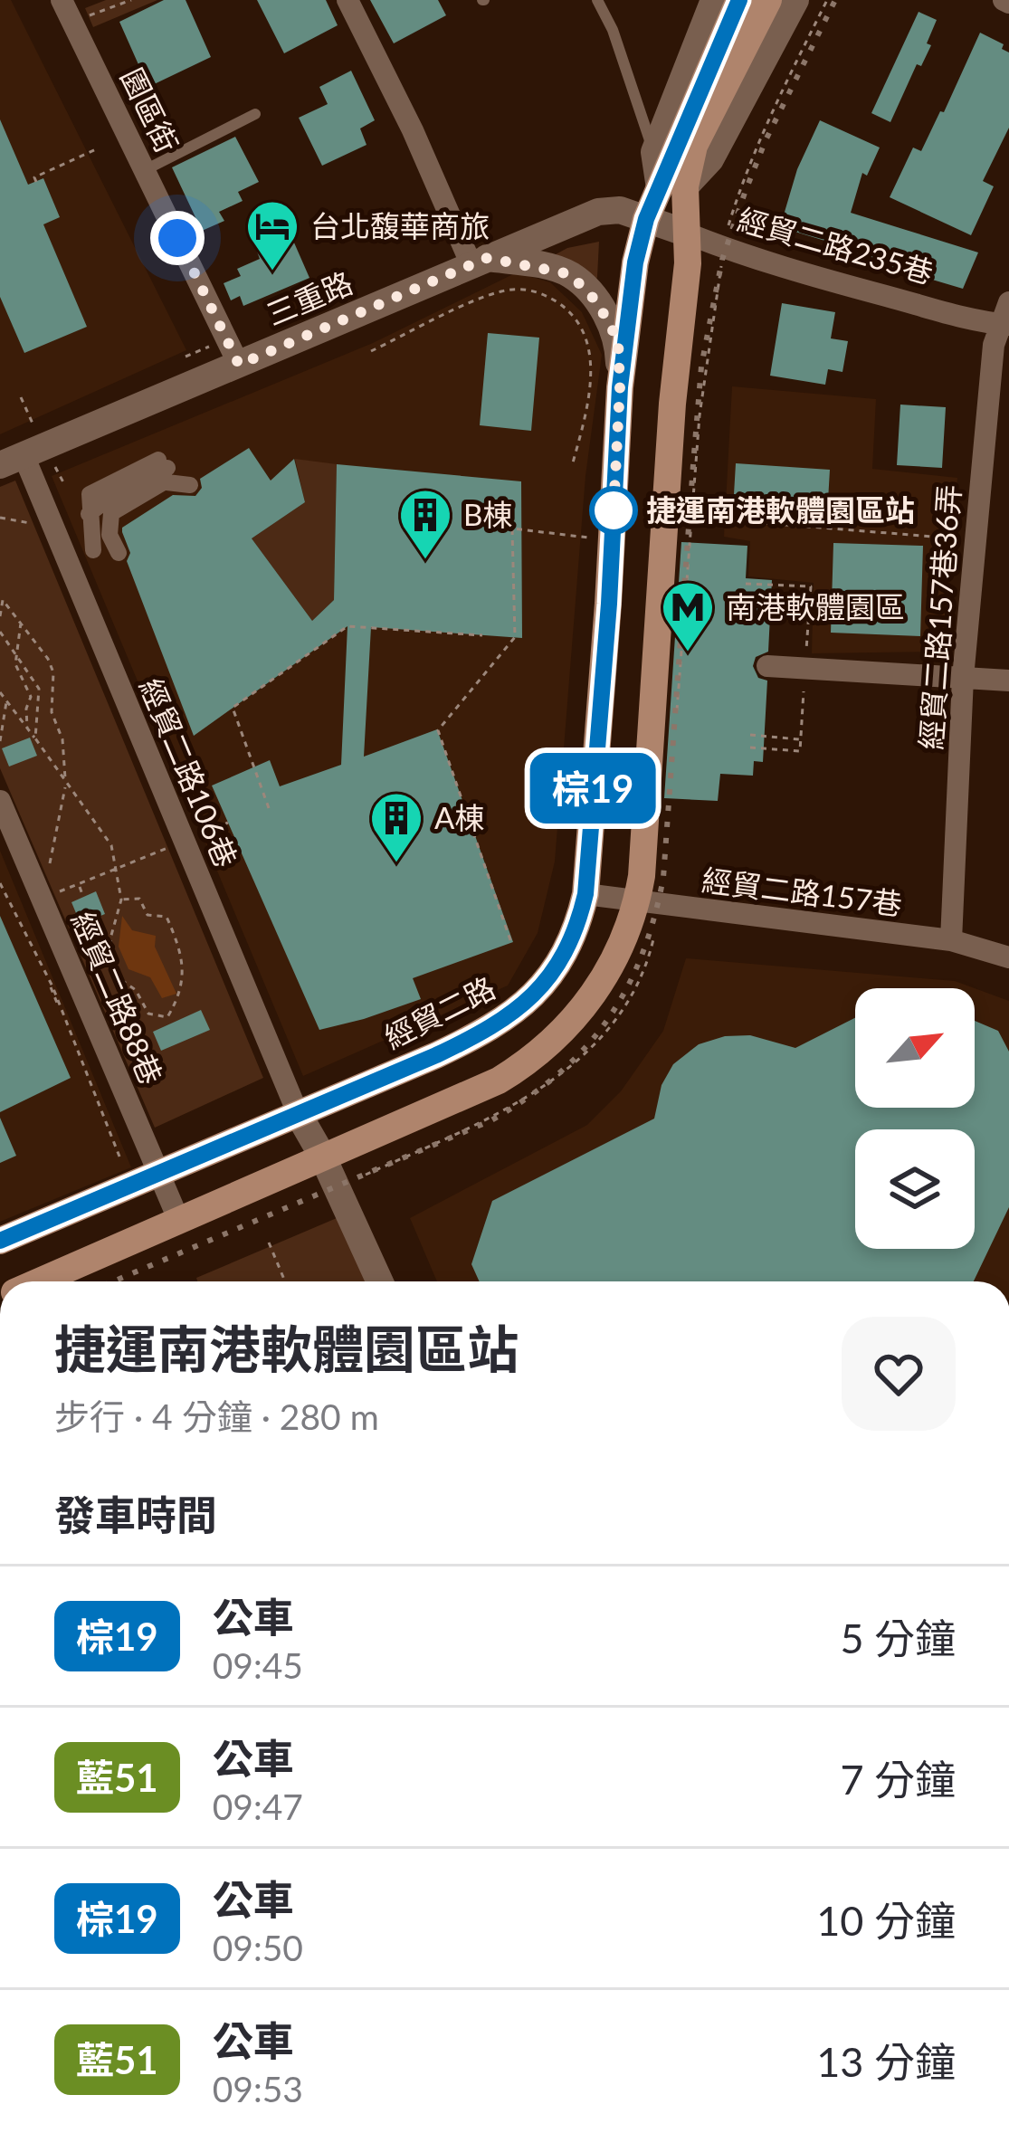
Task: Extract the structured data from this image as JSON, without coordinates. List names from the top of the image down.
{
  "streets": {
    "main road": ["經貿二路"],
    "street": [
      "園區街",
      "經貿二路235巷",
      "三重路",
      "經貿二路157巷36弄",
      "經貿二路106巷",
      "經貿二路157巷",
      "經貿二路88巷"
    ]
  },
  "crossings": [
    ["園區街", "三重路"],
    ["經貿二路235巷", "三重路"],
    ["經貿二路235巷", "經貿二路157巷36弄"],
    ["經貿二路235巷", "經貿二路"],
    ["三重路", "經貿二路106巷"],
    ["三重路", "經貿二路"],
    ["經貿二路157巷36弄", "經貿二路157巷"],
    ["經貿二路106巷", "經貿二路"],
    ["經貿二路157巷", "經貿二路"],
    ["經貿二路88巷", "經貿二路"]
  ],
  "places": {
    "hotel": ["台北馥華商旅"],
    "other": ["捷運南港軟體園區站"],
    "building": ["B棟", "A棟"],
    "metro station": ["南港軟體園區"]
  },
  "lines": ["bus line 棕19"],
  "north": "top right",
  "page": {
    "on_map": "棕19",
    "heading": [
      ["捷運南港軟體園區站", "步行 · 4 分鐘 · 280 m"],
      "發車時間"
    ],
    "list": [
      {
        "mark": "棕19",
        "name": "公車",
        "note": "09:45",
        "value": "5 分鐘"
      },
      {
        "mark": "藍51",
        "name": "公車",
        "note": "09:47",
        "value": "7 分鐘"
      },
      {
        "mark": "棕19",
        "name": "公車",
        "note": "09:50",
        "value": "10 分鐘"
      },
      {
        "mark": "藍51",
        "name": "公車",
        "note": "09:53",
        "value": "13 分鐘"
      }
    ]
  }
}
